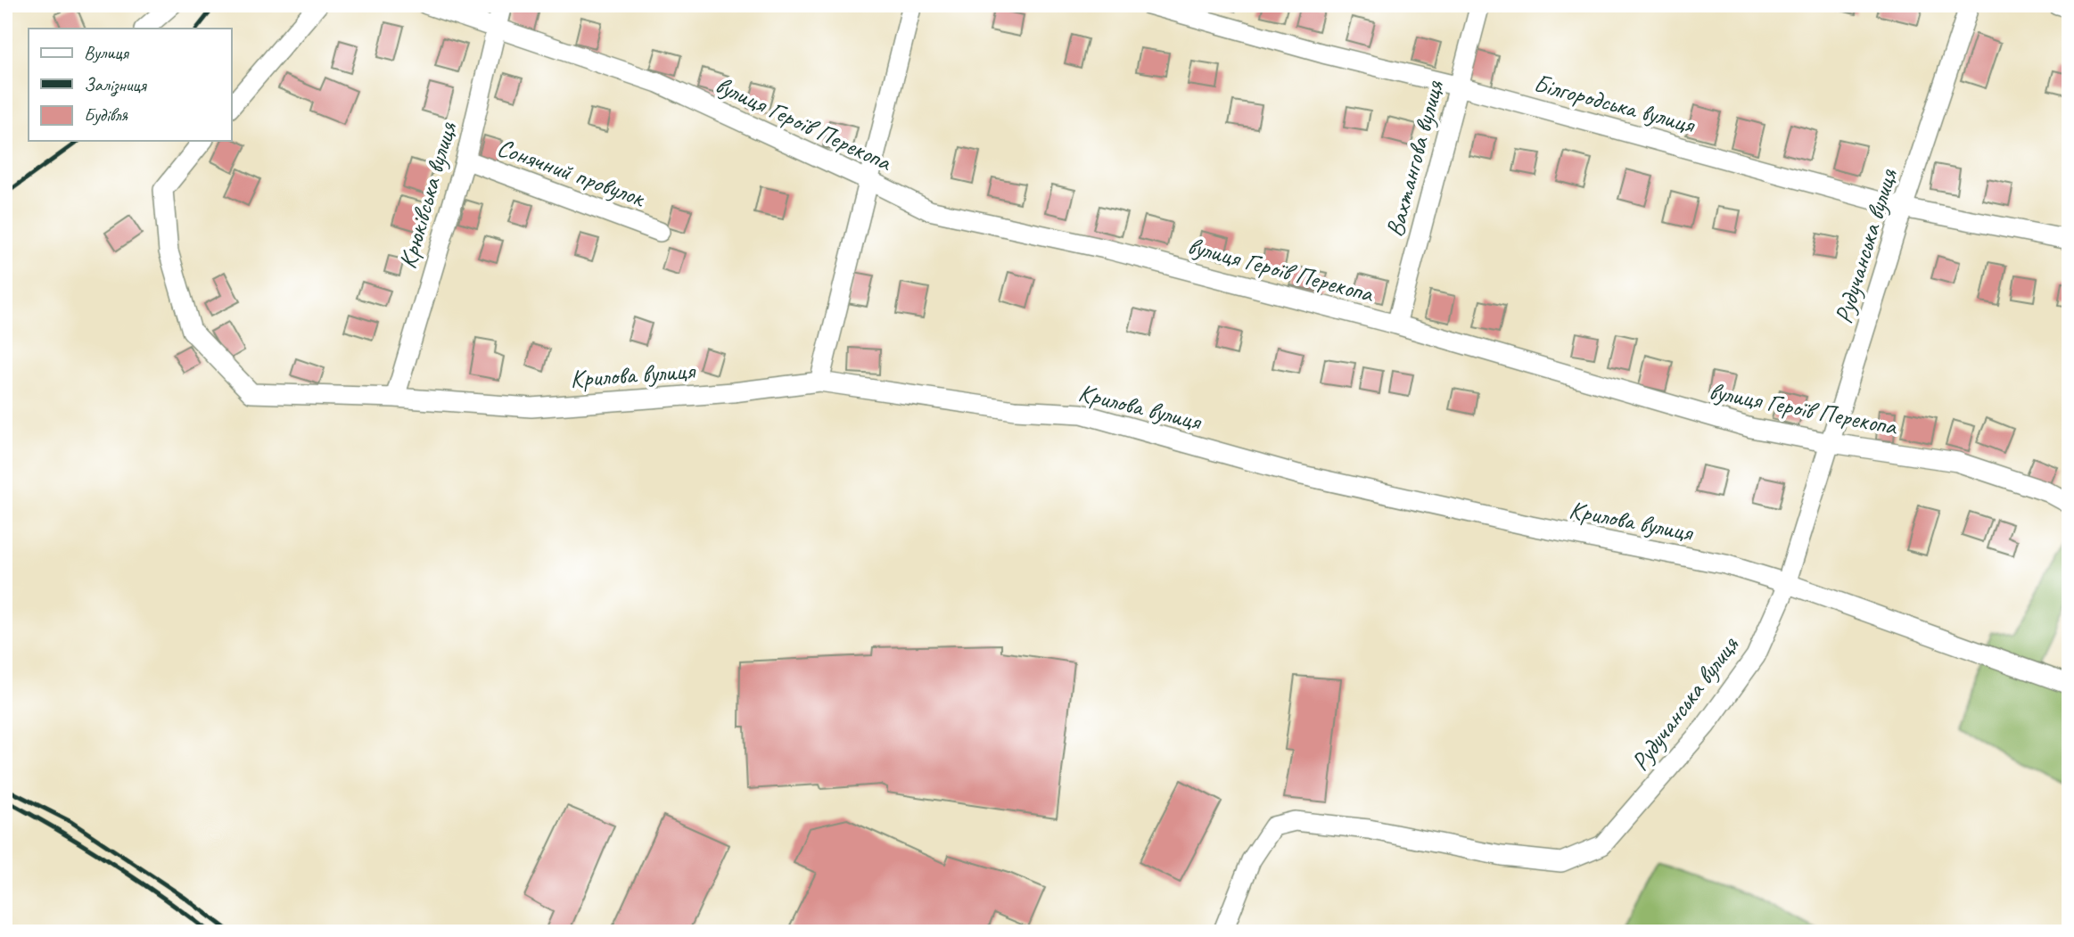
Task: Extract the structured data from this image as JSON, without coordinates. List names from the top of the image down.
{
  "streets": {
    "street": [
      "Білгородська вулиця",
      "вулиця Героїв Перекопа",
      "Вахтангова вулиця",
      "Сонячний провулок",
      "Крюківська вулиця",
      "Рудучанська вулиця",
      "Крилова вулиця"
    ]
  },
  "crossings": [
    ["Білгородська вулиця", "Вахтангова вулиця"],
    ["Білгородська вулиця", "Рудучанська вулиця"],
    ["вулиця Героїв Перекопа", "Вахтангова вулиця"],
    ["вулиця Героїв Перекопа", "Крюківська вулиця"],
    ["вулиця Героїв Перекопа", "Рудучанська вулиця"],
    ["Сонячний провулок", "Крюківська вулиця"],
    ["Крюківська вулиця", "Крилова вулиця"],
    ["Рудучанська вулиця", "Крилова вулиця"]
  ],
  "legend": ["Вулиця", "Залізниця", "Будівля"]
}
